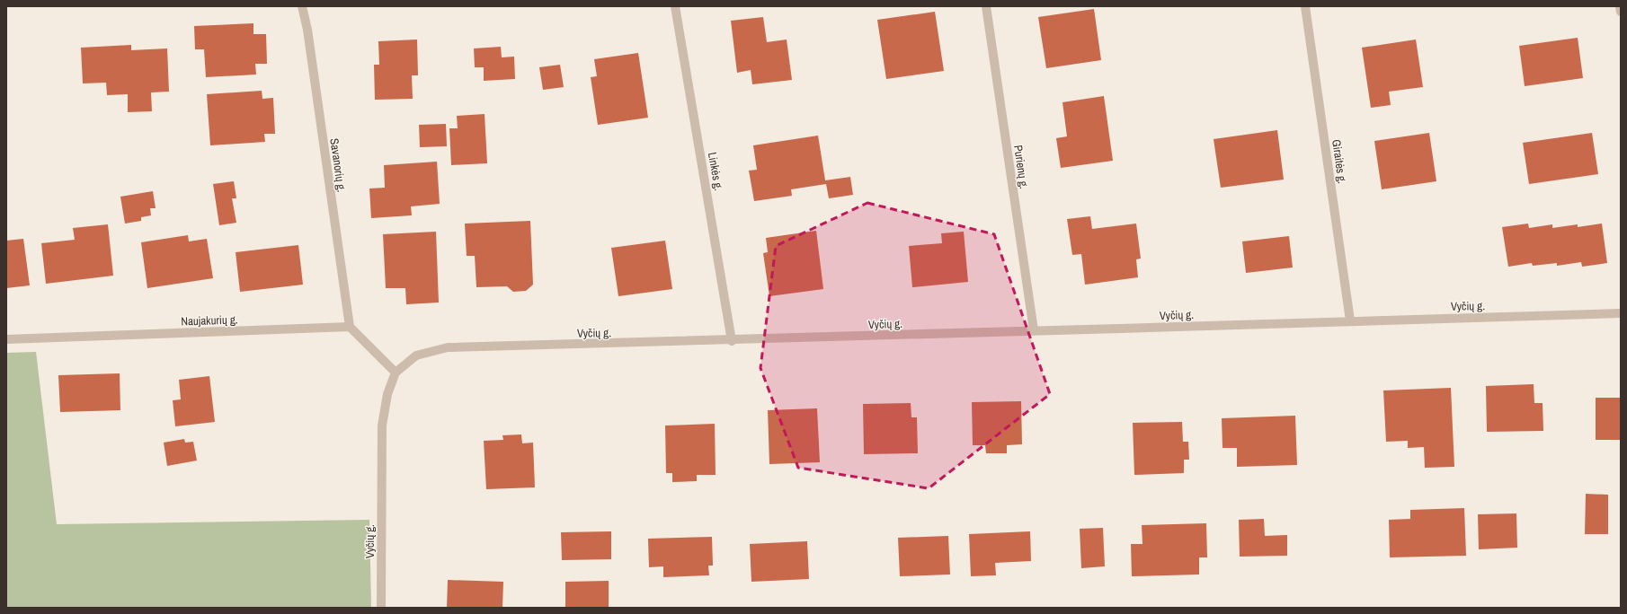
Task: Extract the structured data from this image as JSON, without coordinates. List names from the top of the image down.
{
  "streets": {
    "street": [
      "Giraitės g.",
      "Savanorių g.",
      "Purienų g.",
      "Linkės g.",
      "Vyčių g.",
      "Naujakurių g."
    ]
  },
  "crossings": [
    ["Giraitės g.", "Vyčių g."],
    ["Savanorių g.", "Naujakurių g."],
    ["Purienų g.", "Vyčių g."],
    ["Linkės g.", "Vyčių g."]
  ]
}
